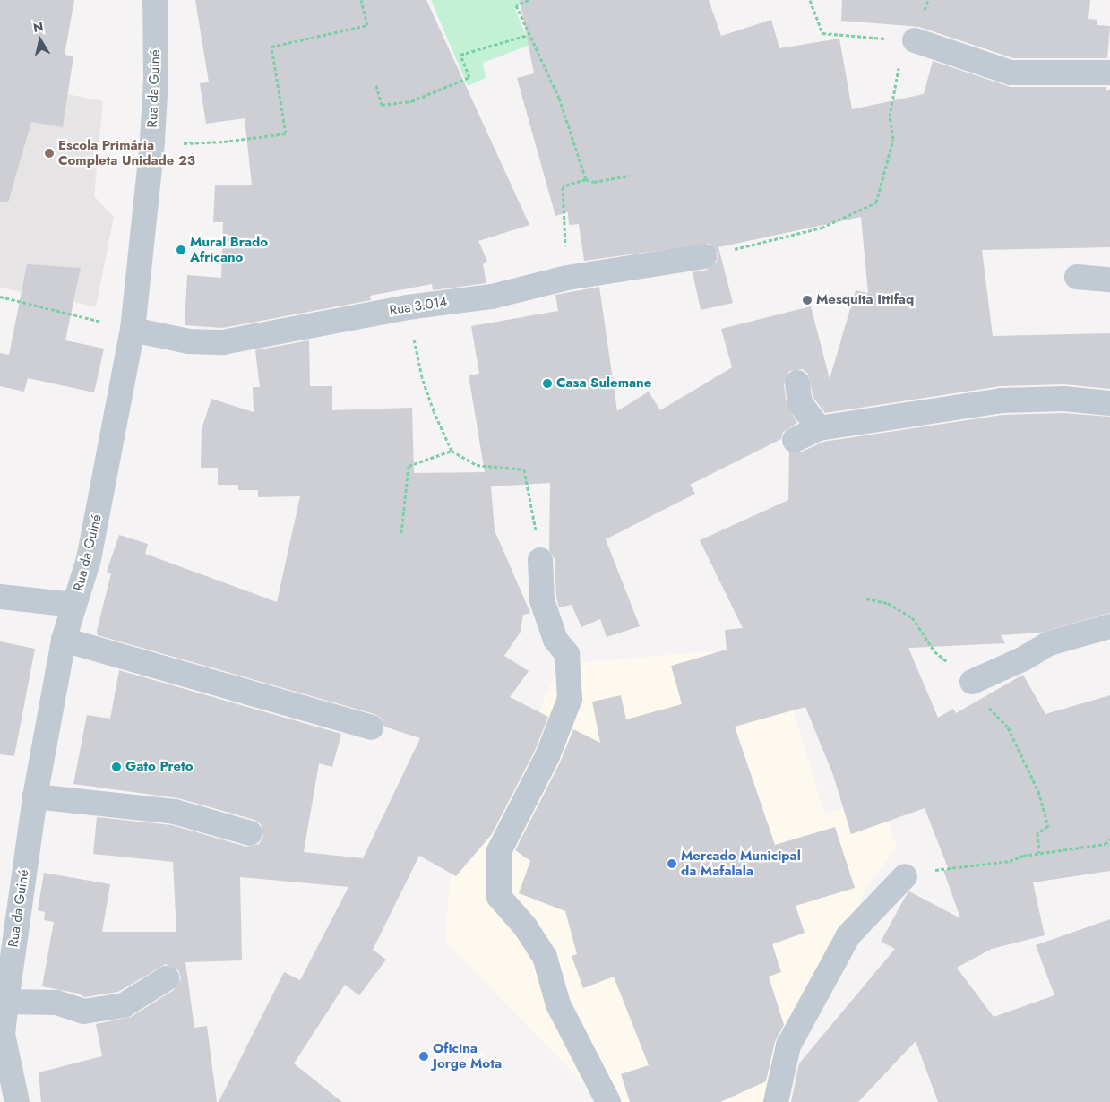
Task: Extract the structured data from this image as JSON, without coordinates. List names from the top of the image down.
{
  "streets": {
    "street": ["Rua da Guiné", "Rua 3.014"]
  },
  "crossings": [
    ["Rua da Guiné", "Rua 3.014"]
  ],
  "places": [
    "Escola Primária Completa Unidade 23",
    "Mural Brado Africano",
    "Mesquita Ittifaq",
    "Casa Sulemane",
    "Gato Preto",
    "Mercado Municipal da Mafalala",
    "Oficina Jorge Mota"
  ],
  "north": "top"
}
